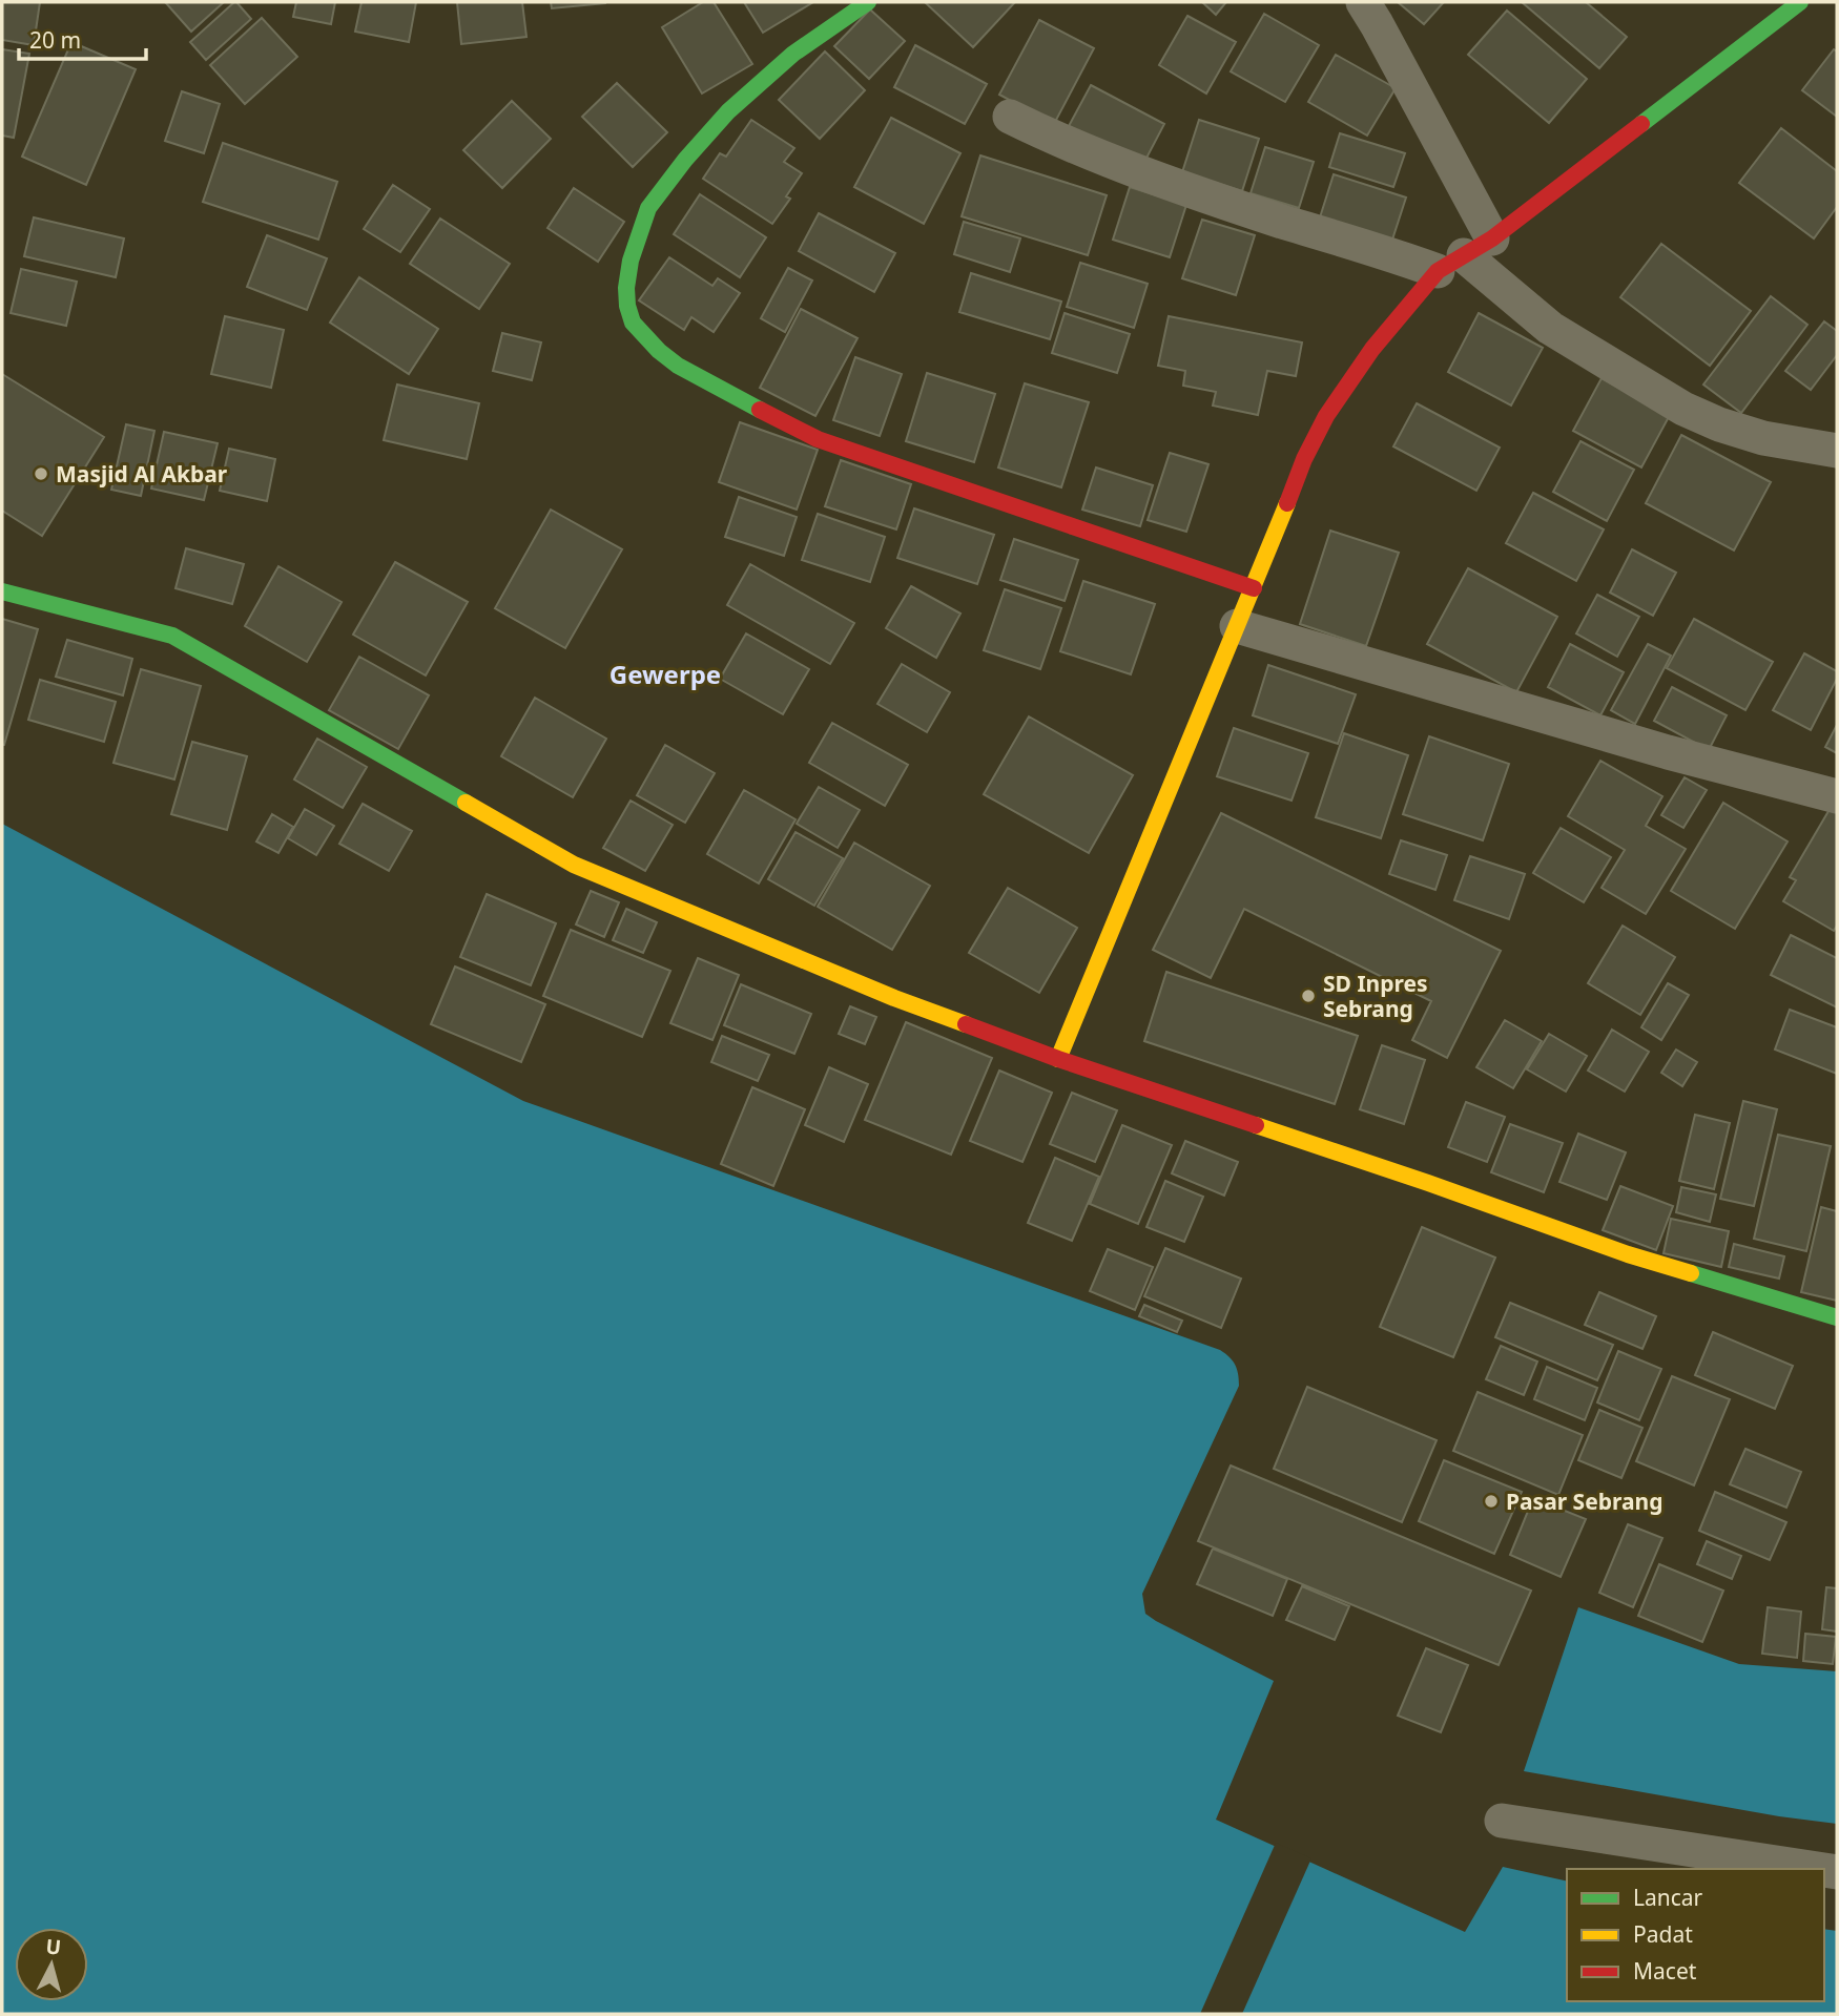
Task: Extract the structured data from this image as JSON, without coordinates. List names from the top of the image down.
{
  "districts": ["Gewerpe"],
  "places": ["Masjid Al Akbar", "SD Inpres Sebrang", "Pasar Sebrang"],
  "legend": ["Lancar", "Padat", "Macet"],
  "scale_bar": "20 m",
  "north": "top"
}
